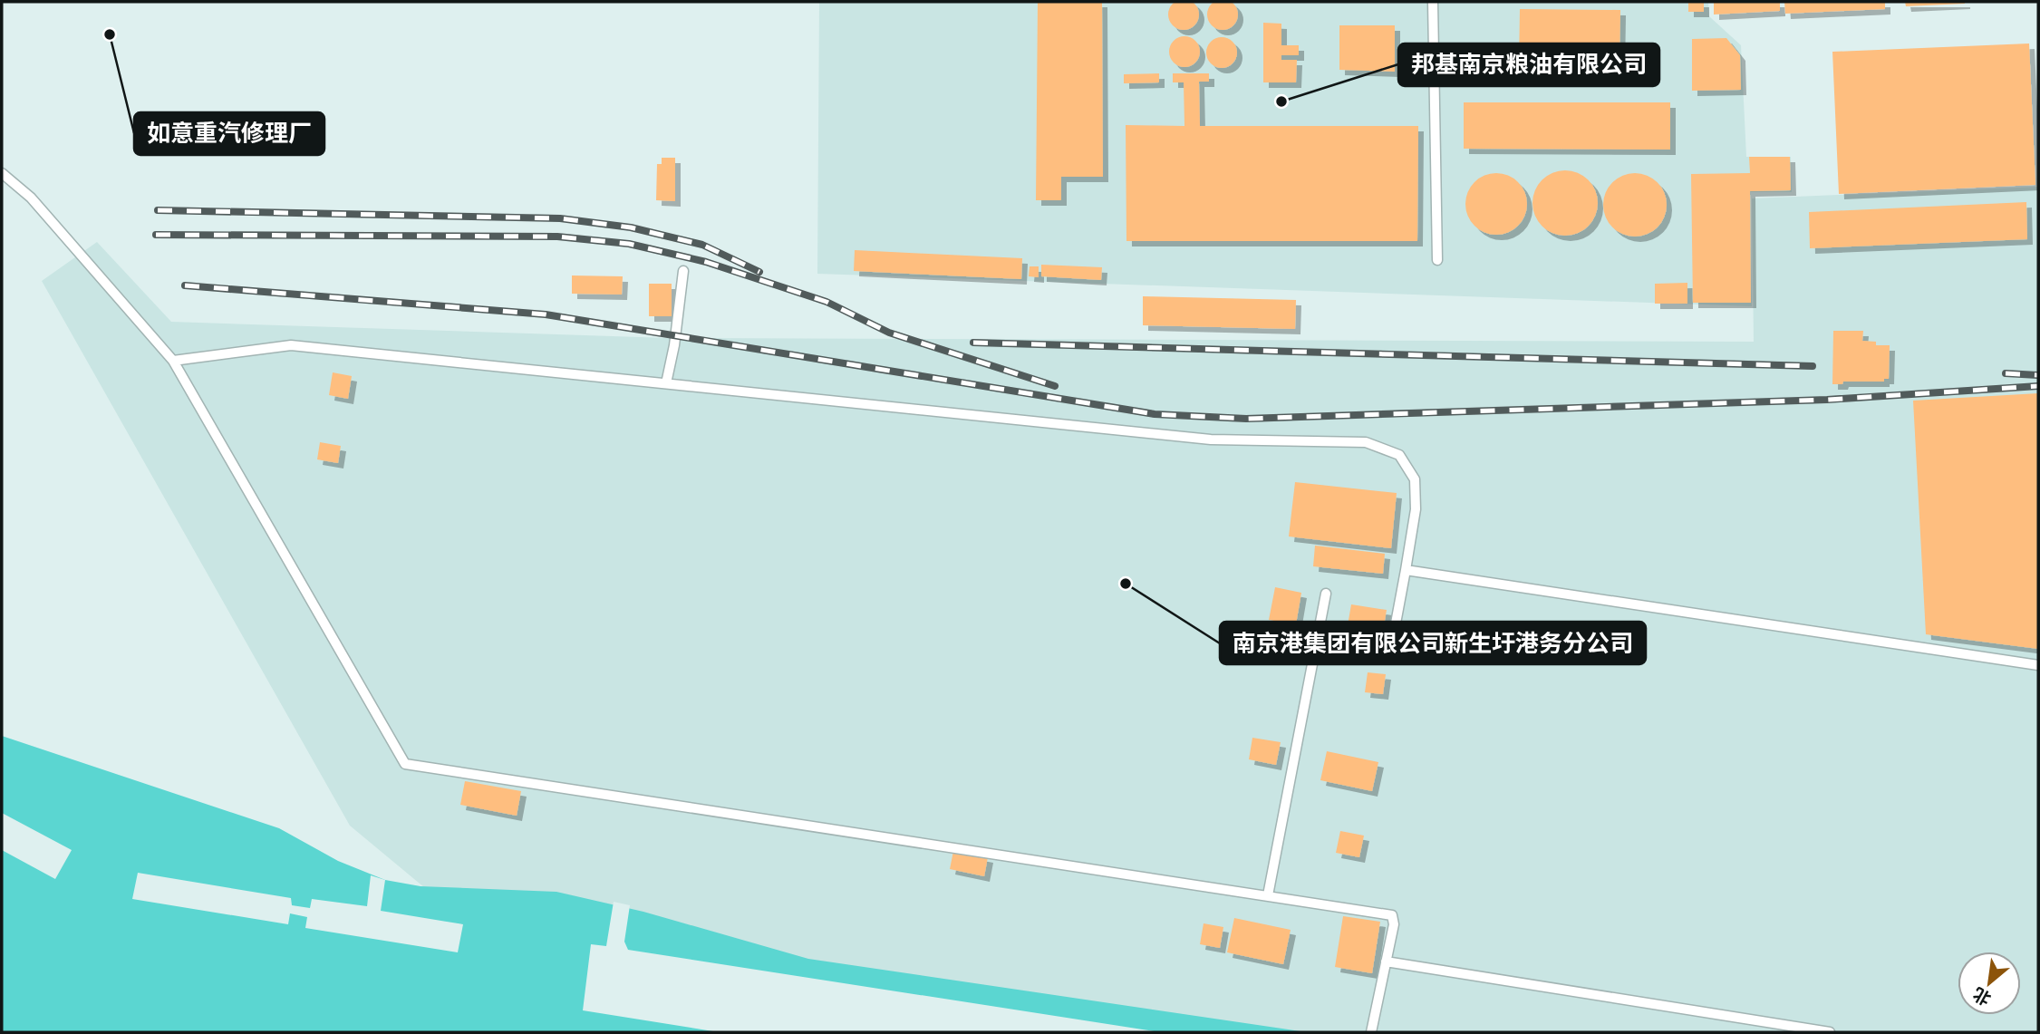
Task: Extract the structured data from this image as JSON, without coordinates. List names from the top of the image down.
{
  "places": ["如意重汽修理厂", "邦基南京粮油有限公司", "南京港集团有限公司新生圩港务分公司"],
  "north": "bottom left"
}
